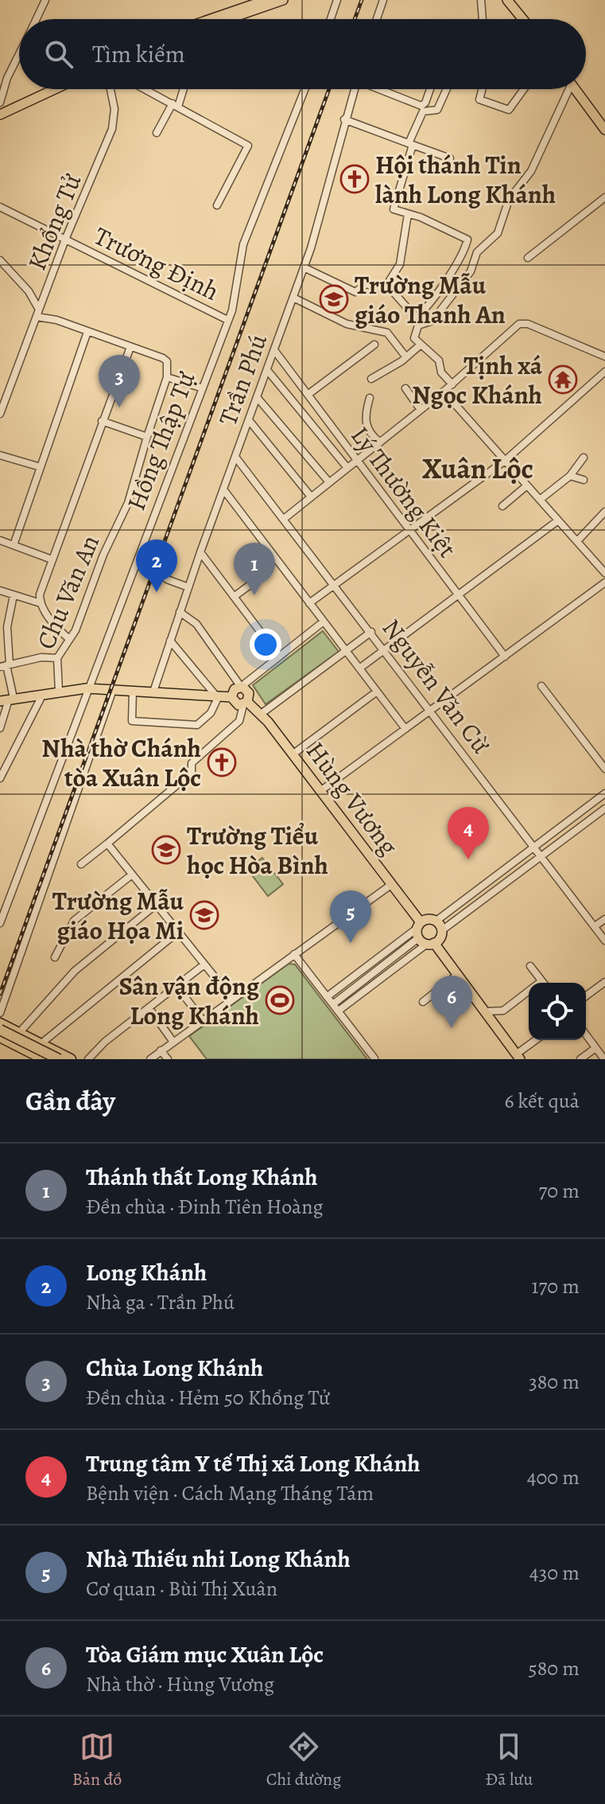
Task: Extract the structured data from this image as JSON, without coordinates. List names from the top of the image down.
{
  "streets": {
    "main road": ["Hùng Vương"],
    "street": [
      "Khổng Tử",
      "Trương Định",
      "Trần Phú",
      "Hồng Thập Tự",
      "Lý Thường Kiệt",
      "Chu Văn An",
      "Nguyễn Văn Cừ"
    ]
  },
  "crossings": [
    ["Khổng Tử", "Trương Định"],
    ["Trương Định", "Hồng Thập Tự"],
    ["Trần Phú", "Lý Thường Kiệt"],
    ["Trần Phú", "Nguyễn Văn Cừ"]
  ],
  "districts": ["Xuân Lộc"],
  "places": {
    "church": ["Hội thánh Tin lành Long Khánh", "Nhà thờ Chánh tòa Xuân Lộc"],
    "school or university": ["Trường Mẫu giáo Thanh An", "Trường Tiểu học Hòa Bình", "Trường Mẫu giáo Họa Mi"],
    "temple": ["Tịnh xá Ngọc Khánh"],
    "sports": ["Sân vận động Long Khánh"]
  },
  "page": {
    "search": "Tìm kiếm",
    "pins": [
      "3",
      "2",
      "1",
      "4",
      "5",
      "6"
    ],
    "heading": ["Gần đây", "6 kết quả"],
    "list": [
      {
        "mark": "1",
        "name": "Thánh thất Long Khánh",
        "note": "Đền chùa · Đinh Tiên Hoàng",
        "value": "70 m"
      },
      {
        "mark": "2",
        "name": "Long Khánh",
        "note": "Nhà ga · Trần Phú",
        "value": "170 m"
      },
      {
        "mark": "3",
        "name": "Chùa Long Khánh",
        "note": "Đền chùa · Hẻm 50 Khổng Tử",
        "value": "380 m"
      },
      {
        "mark": "4",
        "name": "Trung tâm Y tế Thị xã Long Khánh",
        "note": "Bệnh viện · Cách Mạng Tháng Tám",
        "value": "400 m"
      },
      {
        "mark": "5",
        "name": "Nhà Thiếu nhi Long Khánh",
        "note": "Cơ quan · Bùi Thị Xuân",
        "value": "430 m"
      },
      {
        "mark": "6",
        "name": "Tòa Giám mục Xuân Lộc",
        "note": "Nhà thờ · Hùng Vương",
        "value": "580 m"
      }
    ],
    "nav": ["Bản đồ", "Chỉ đường", "Đã lưu"]
  }
}
